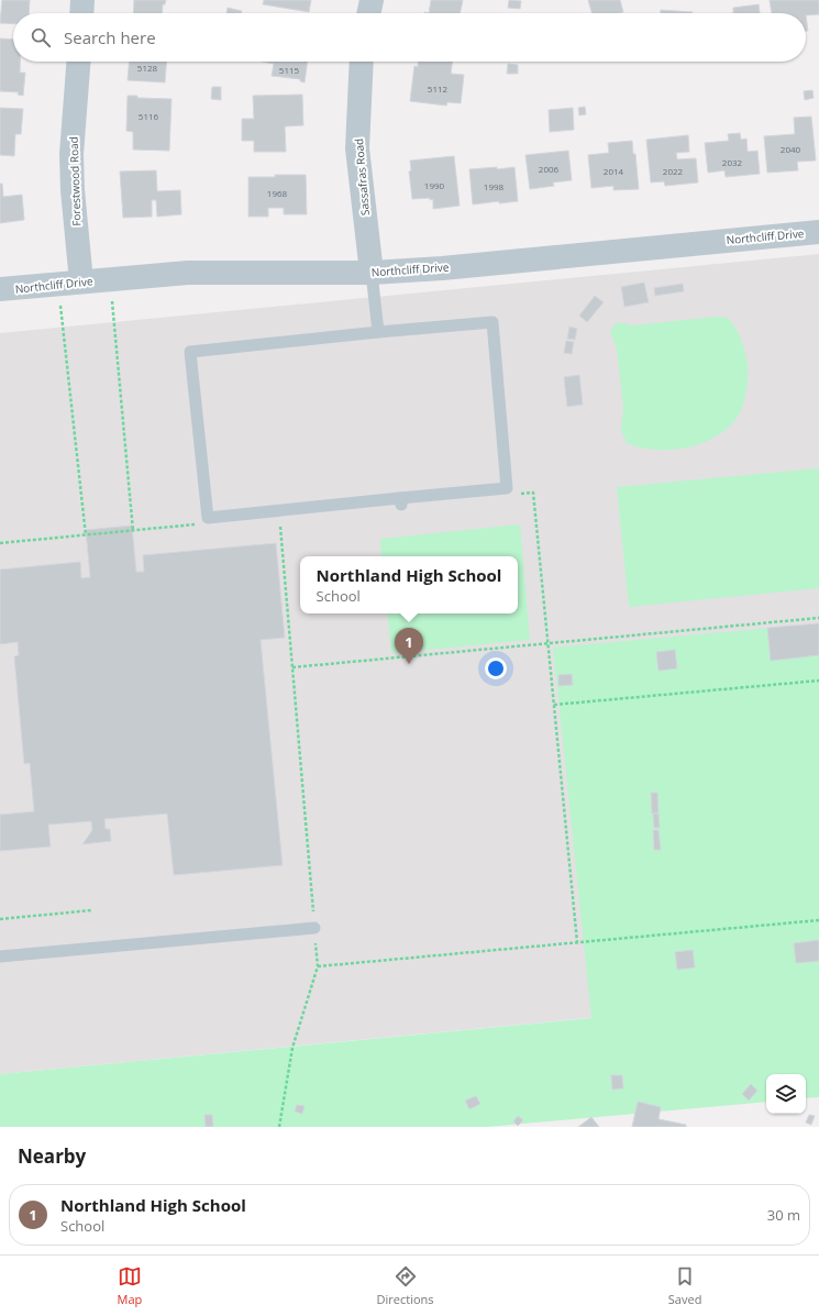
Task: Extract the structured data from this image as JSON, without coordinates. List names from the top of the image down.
{
  "streets": {
    "street": ["Sassafras Road", "Forestwood Road", "Northcliff Drive"]
  },
  "crossings": [
    ["Sassafras Road", "Northcliff Drive"],
    ["Forestwood Road", "Northcliff Drive"]
  ],
  "house_numbers": [
    "5128",
    "5115",
    "5112",
    "5116",
    "2040",
    "2032",
    "2006",
    "2014",
    "2022",
    "1990",
    "1998",
    "1968"
  ],
  "page": {
    "search": "Search here",
    "popup": ["Northland High School", "School"],
    "pins": "1",
    "heading": "Nearby",
    "list": [
      {
        "mark": "1",
        "name": "Northland High School",
        "note": "School",
        "value": "30 m"
      }
    ],
    "nav": ["Map", "Directions", "Saved"]
  }
}
